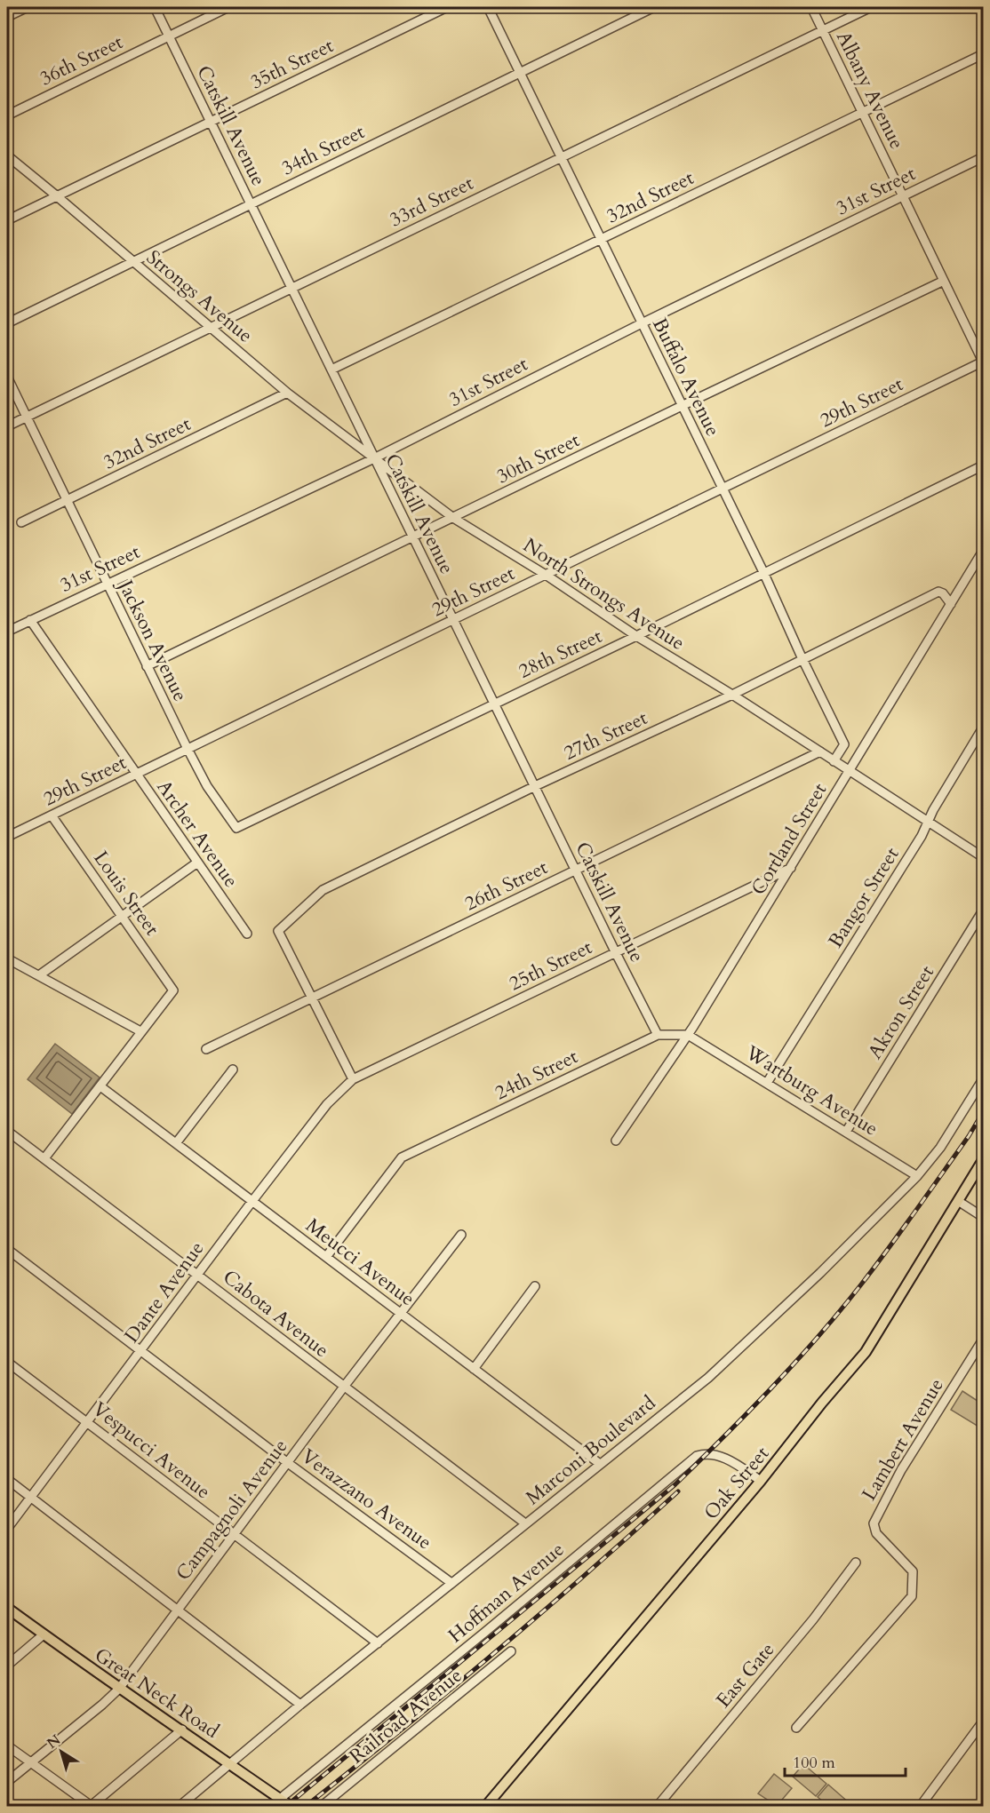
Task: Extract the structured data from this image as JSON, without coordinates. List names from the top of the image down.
{
  "streets": {
    "main road": ["Oak Street", "Great Neck Road"],
    "street": [
      "36th Street",
      "35th Street",
      "Albany Avenue",
      "Catskill Avenue",
      "34th Street",
      "31st Street",
      "32nd Street",
      "33rd Street",
      "Strongs Avenue",
      "Buffalo Avenue",
      "29th Street",
      "30th Street",
      "North Strongs Avenue",
      "Jackson Avenue",
      "28th Street",
      "27th Street",
      "Archer Avenue",
      "Cortland Street",
      "26th Street",
      "Louis Street",
      "Bangor Street",
      "25th Street",
      "Akron Street",
      "24th Street",
      "Wartburg Avenue",
      "Meucci Avenue",
      "Dante Avenue",
      "Cabota Avenue",
      "Lambert Avenue",
      "Vespucci Avenue",
      "Marconi Boulevard",
      "Verazzano Avenue",
      "Campagnoli Avenue",
      "Hoffman Avenue",
      "East Gate",
      "Railroad Avenue"
    ]
  },
  "crossings": [
    ["36th Street", "Catskill Avenue"],
    ["35th Street", "Catskill Avenue"],
    ["35th Street", "Strongs Avenue"],
    ["Albany Avenue", "31st Street"],
    ["Albany Avenue", "32nd Street"],
    ["Albany Avenue", "33rd Street"],
    ["Albany Avenue", "29th Street"],
    ["Albany Avenue", "30th Street"],
    ["Catskill Avenue", "34th Street"],
    ["Catskill Avenue", "31st Street"],
    ["Catskill Avenue", "32nd Street"],
    ["Catskill Avenue", "33rd Street"],
    ["Catskill Avenue", "Strongs Avenue"],
    ["Catskill Avenue", "29th Street"],
    ["Catskill Avenue", "30th Street"],
    ["Catskill Avenue", "North Strongs Avenue"],
    ["Catskill Avenue", "28th Street"],
    ["Catskill Avenue", "27th Street"],
    ["Catskill Avenue", "26th Street"],
    ["Catskill Avenue", "25th Street"],
    ["Catskill Avenue", "24th Street"],
    ["34th Street", "Strongs Avenue"],
    ["34th Street", "Buffalo Avenue"],
    ["31st Street", "Strongs Avenue"],
    ["31st Street", "Buffalo Avenue"],
    ["31st Street", "North Strongs Avenue"],
    ["31st Street", "Jackson Avenue"],
    ["31st Street", "Archer Avenue"],
    ["32nd Street", "Strongs Avenue"],
    ["32nd Street", "Buffalo Avenue"],
    ["32nd Street", "Jackson Avenue"],
    ["33rd Street", "Strongs Avenue"],
    ["33rd Street", "Buffalo Avenue"],
    ["33rd Street", "Jackson Avenue"],
    ["Strongs Avenue", "North Strongs Avenue"],
    ["Buffalo Avenue", "29th Street"],
    ["Buffalo Avenue", "30th Street"],
    ["Buffalo Avenue", "North Strongs Avenue"],
    ["Buffalo Avenue", "28th Street"],
    ["Buffalo Avenue", "27th Street"],
    ["29th Street", "North Strongs Avenue"],
    ["29th Street", "Jackson Avenue"],
    ["29th Street", "Archer Avenue"],
    ["29th Street", "Louis Street"],
    ["30th Street", "North Strongs Avenue"],
    ["30th Street", "Jackson Avenue"],
    ["North Strongs Avenue", "28th Street"],
    ["North Strongs Avenue", "27th Street"],
    ["North Strongs Avenue", "Cortland Street"],
    ["North Strongs Avenue", "26th Street"],
    ["North Strongs Avenue", "Bangor Street"],
    ["Jackson Avenue", "28th Street"],
    ["27th Street", "Cortland Street"],
    ["27th Street", "26th Street"],
    ["Cortland Street", "25th Street"],
    ["Cortland Street", "24th Street"],
    ["Cortland Street", "Wartburg Avenue"],
    ["Bangor Street", "Wartburg Avenue"],
    ["25th Street", "Dante Avenue"],
    ["Akron Street", "Wartburg Avenue"],
    ["24th Street", "Wartburg Avenue"],
    ["24th Street", "Meucci Avenue"],
    ["Wartburg Avenue", "Marconi Boulevard"],
    ["Meucci Avenue", "Dante Avenue"],
    ["Meucci Avenue", "Marconi Boulevard"],
    ["Meucci Avenue", "Campagnoli Avenue"],
    ["Dante Avenue", "Cabota Avenue"],
    ["Dante Avenue", "Vespucci Avenue"],
    ["Dante Avenue", "Verazzano Avenue"],
    ["Cabota Avenue", "Marconi Boulevard"],
    ["Cabota Avenue", "Campagnoli Avenue"],
    ["Vespucci Avenue", "Marconi Boulevard"],
    ["Vespucci Avenue", "Campagnoli Avenue"],
    ["Marconi Boulevard", "Verazzano Avenue"],
    ["Marconi Boulevard", "Great Neck Road"],
    ["Oak Street", "Hoffman Avenue"],
    ["Verazzano Avenue", "Campagnoli Avenue"],
    ["Campagnoli Avenue", "Great Neck Road"],
    ["Hoffman Avenue", "Great Neck Road"]
  ],
  "scale_bar": "100 m",
  "north": "top left"
}
